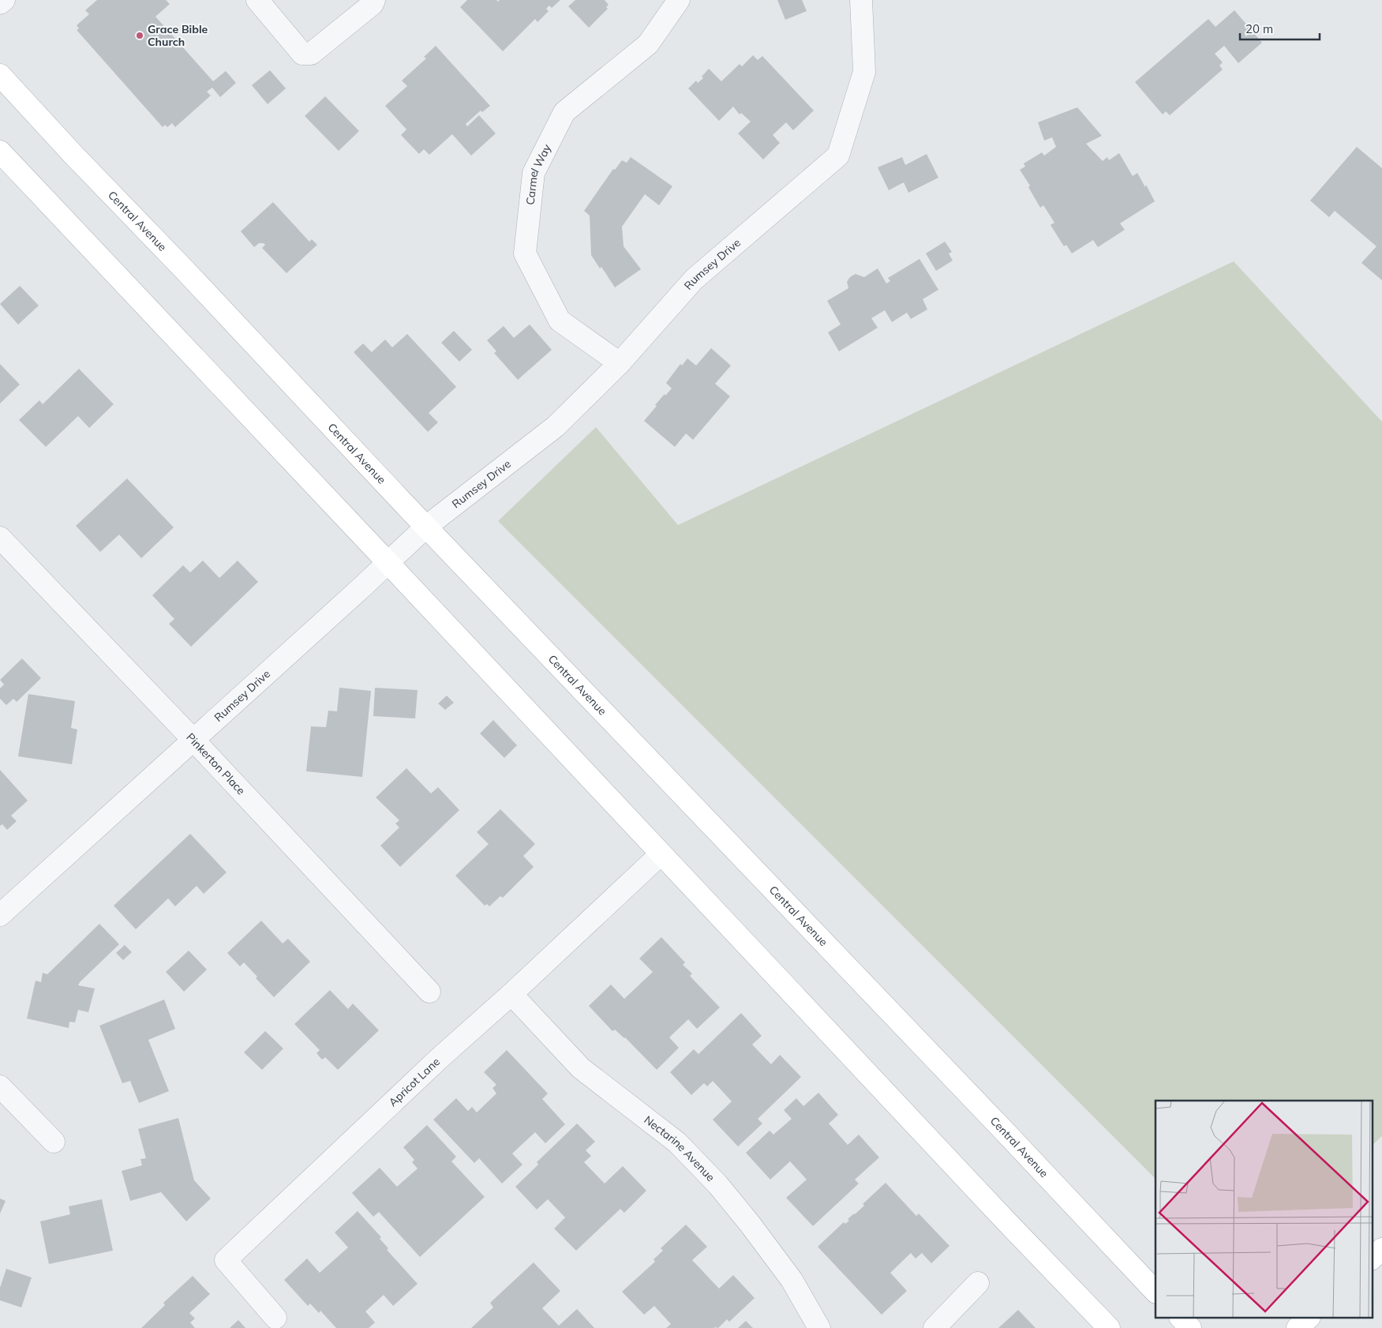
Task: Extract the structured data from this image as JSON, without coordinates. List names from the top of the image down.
{
  "streets": {
    "main road": ["Central Avenue"],
    "street": [
      "Carmel Way",
      "Rumsey Drive",
      "Pinkerton Place",
      "Apricot Lane",
      "Nectarine Avenue"
    ]
  },
  "crossings": [
    ["Carmel Way", "Rumsey Drive"],
    ["Central Avenue", "Rumsey Drive"],
    ["Rumsey Drive", "Pinkerton Place"],
    ["Apricot Lane", "Nectarine Avenue"]
  ],
  "places": ["Grace Bible Church"],
  "scale_bar": "20 m"
}
